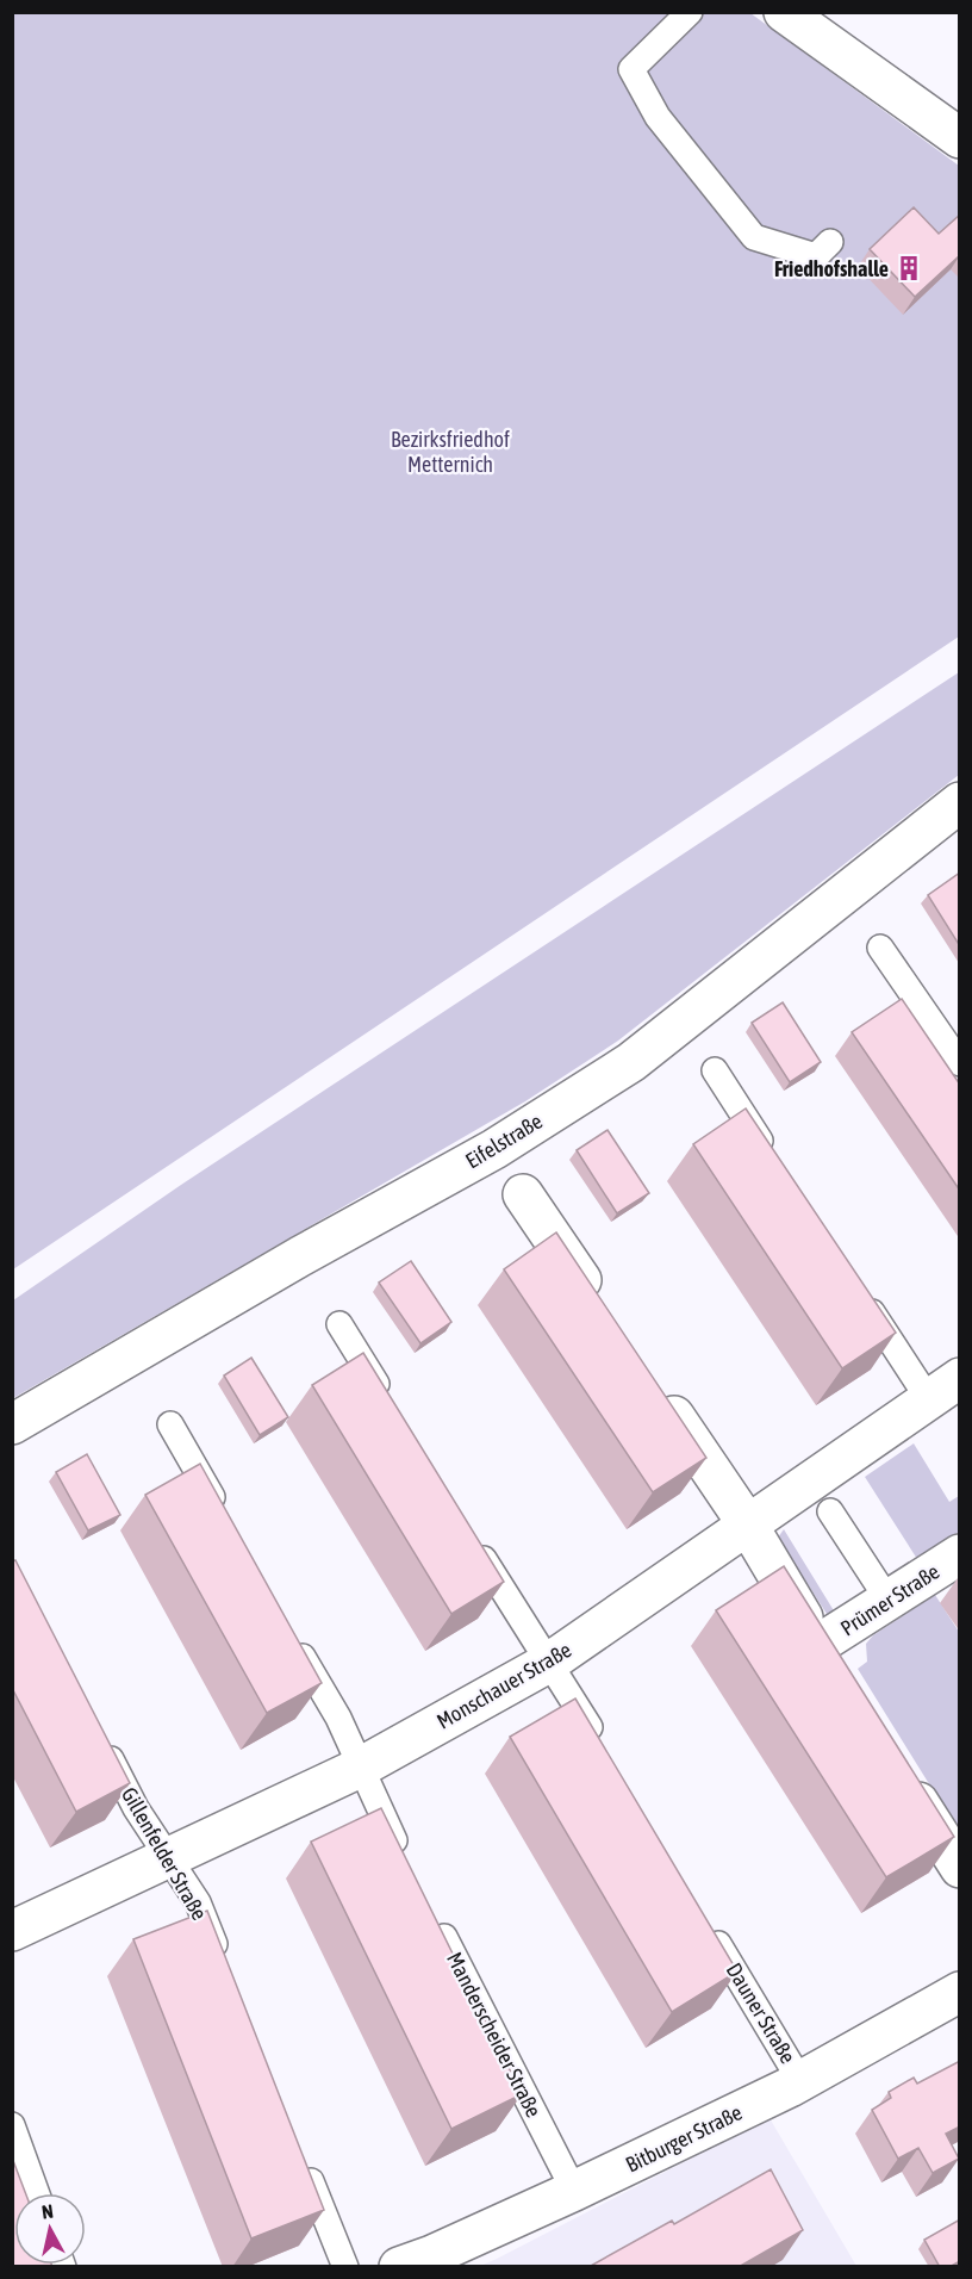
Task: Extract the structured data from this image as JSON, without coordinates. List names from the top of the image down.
{
  "streets": {
    "street": [
      "Eifelstraße",
      "Prümer Straße",
      "Monschauer Straße",
      "Bitburger Straße"
    ],
    "lane": ["Gillenfelder Straße", "Dauner Straße", "Manderscheider Straße"]
  },
  "crossings": [
    ["Prümer Straße", "Monschauer Straße"],
    ["Monschauer Straße", "Gillenfelder Straße"],
    ["Dauner Straße", "Bitburger Straße"],
    ["Manderscheider Straße", "Bitburger Straße"]
  ],
  "parks": ["Bezirksfriedhof Metternich"],
  "places": {
    "building": ["Friedhofshalle"]
  },
  "north": "top"
}
